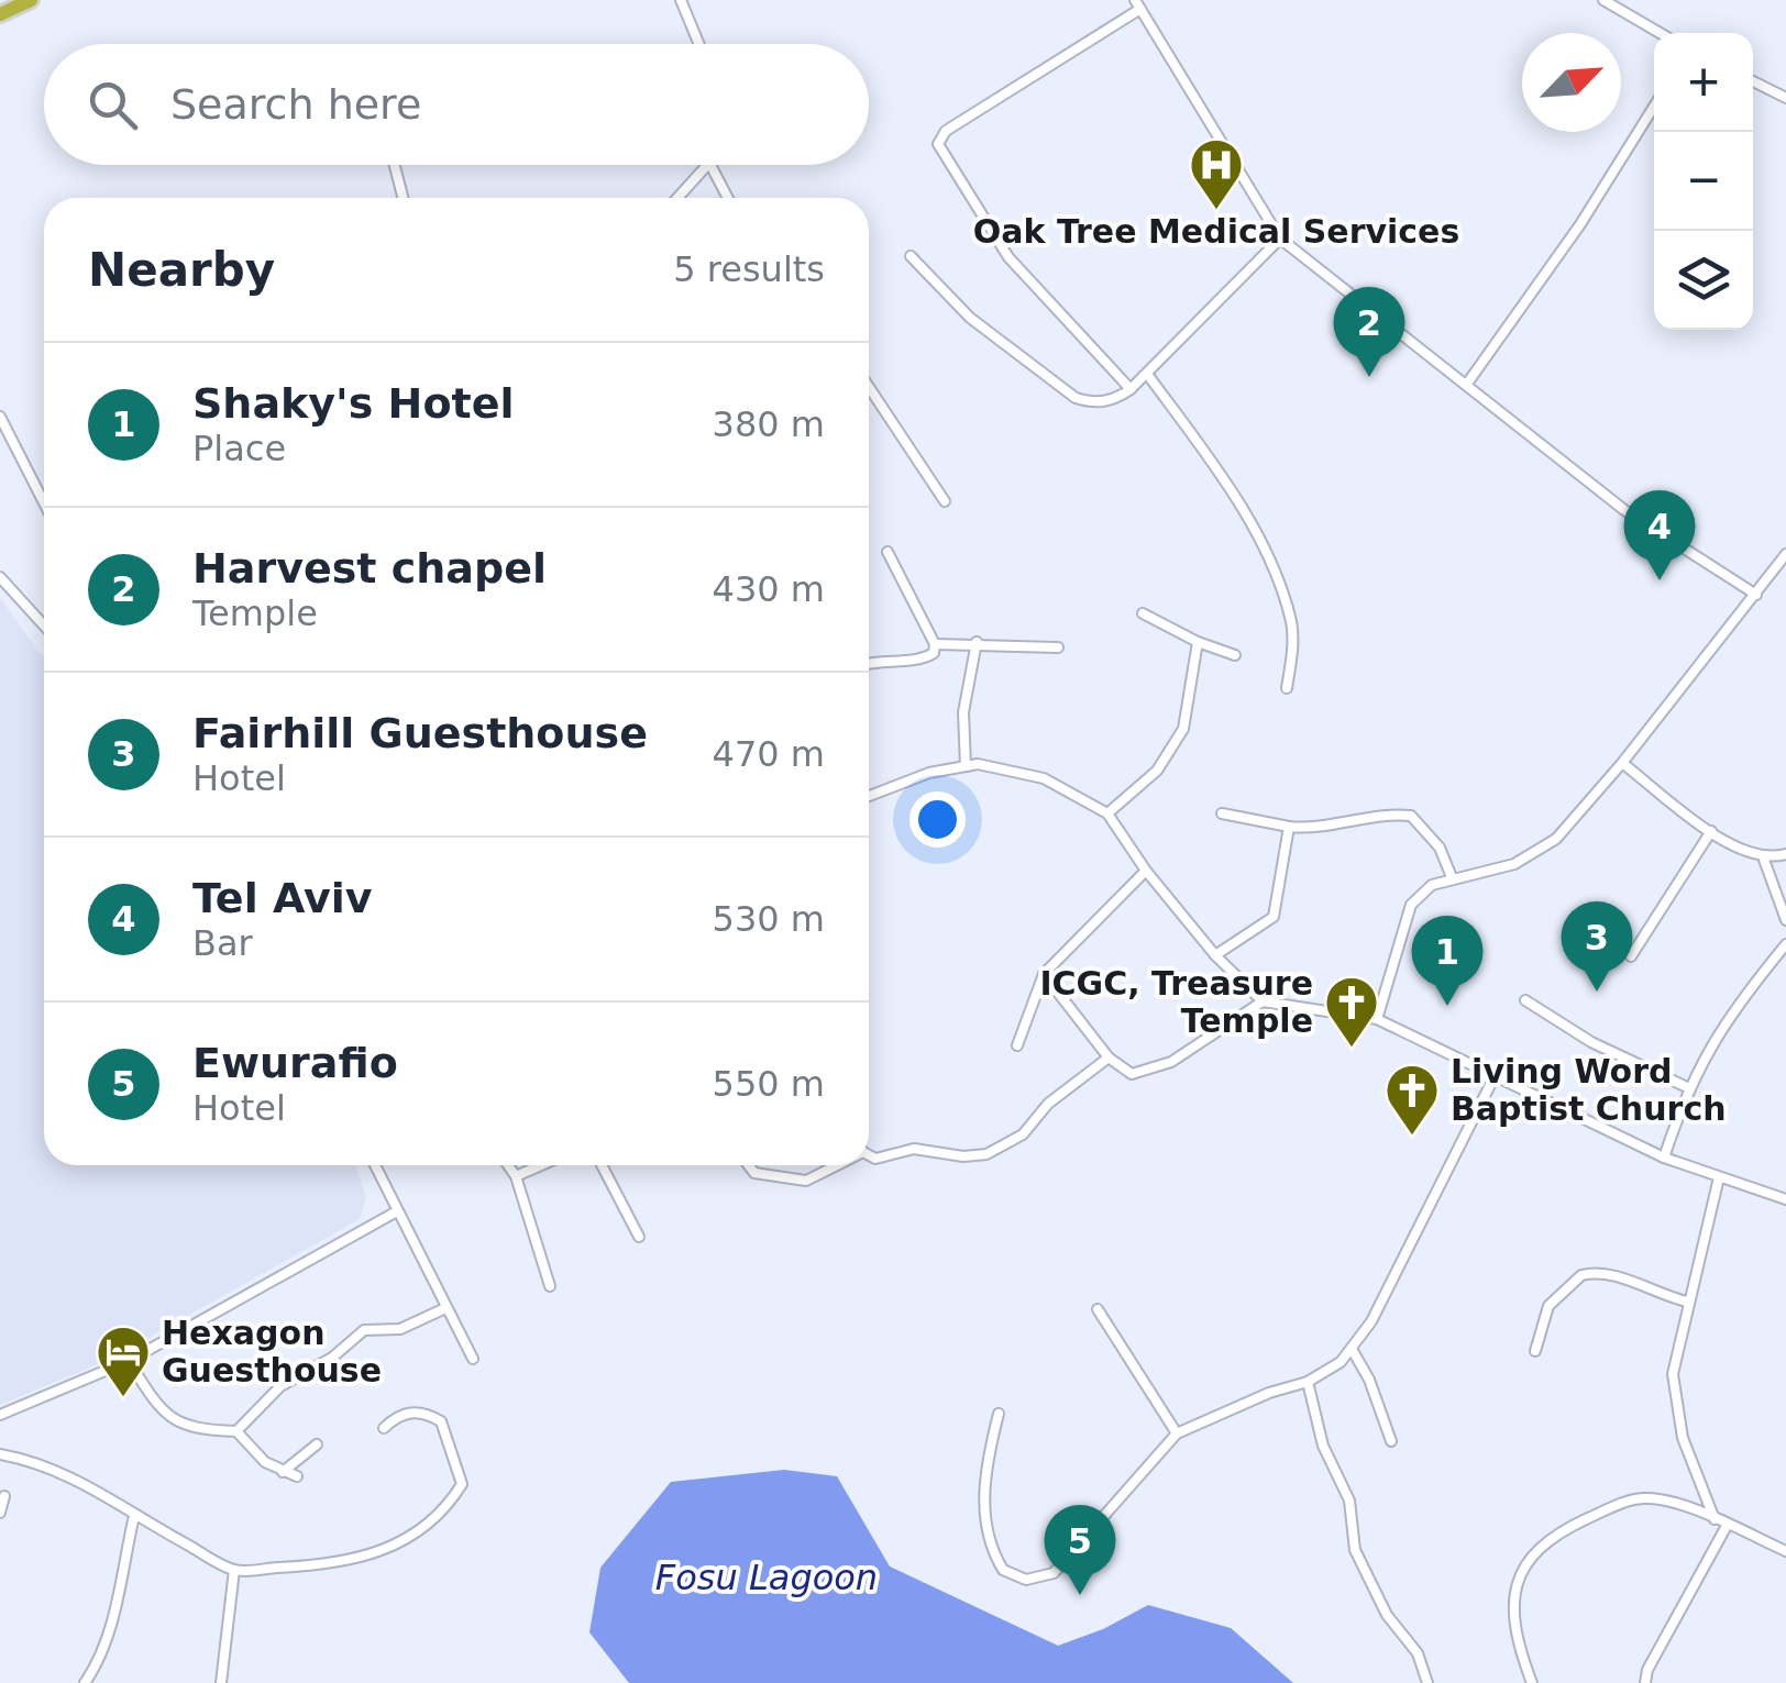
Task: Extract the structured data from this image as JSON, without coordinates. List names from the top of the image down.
{
  "water": ["Fosu Lagoon"],
  "places": {
    "hospital": ["Oak Tree Medical Services"],
    "church": ["ICGC, Treasure Temple", "Living Word Baptist Church"],
    "hotel": ["Hexagon Guesthouse"]
  },
  "north": "top right",
  "page": {
    "map_buttons": ["+", "−"],
    "search": "Search here",
    "heading": ["Nearby", "5 results"],
    "pins": [
      "2",
      "4",
      "3",
      "1",
      "5"
    ],
    "list": [
      {
        "mark": "1",
        "name": "Shaky's Hotel",
        "note": "Place",
        "value": "380 m"
      },
      {
        "mark": "2",
        "name": "Harvest chapel",
        "note": "Temple",
        "value": "430 m"
      },
      {
        "mark": "3",
        "name": "Fairhill Guesthouse",
        "note": "Hotel",
        "value": "470 m"
      },
      {
        "mark": "4",
        "name": "Tel Aviv",
        "note": "Bar",
        "value": "530 m"
      },
      {
        "mark": "5",
        "name": "Ewurafio",
        "note": "Hotel",
        "value": "550 m"
      }
    ]
  }
}
